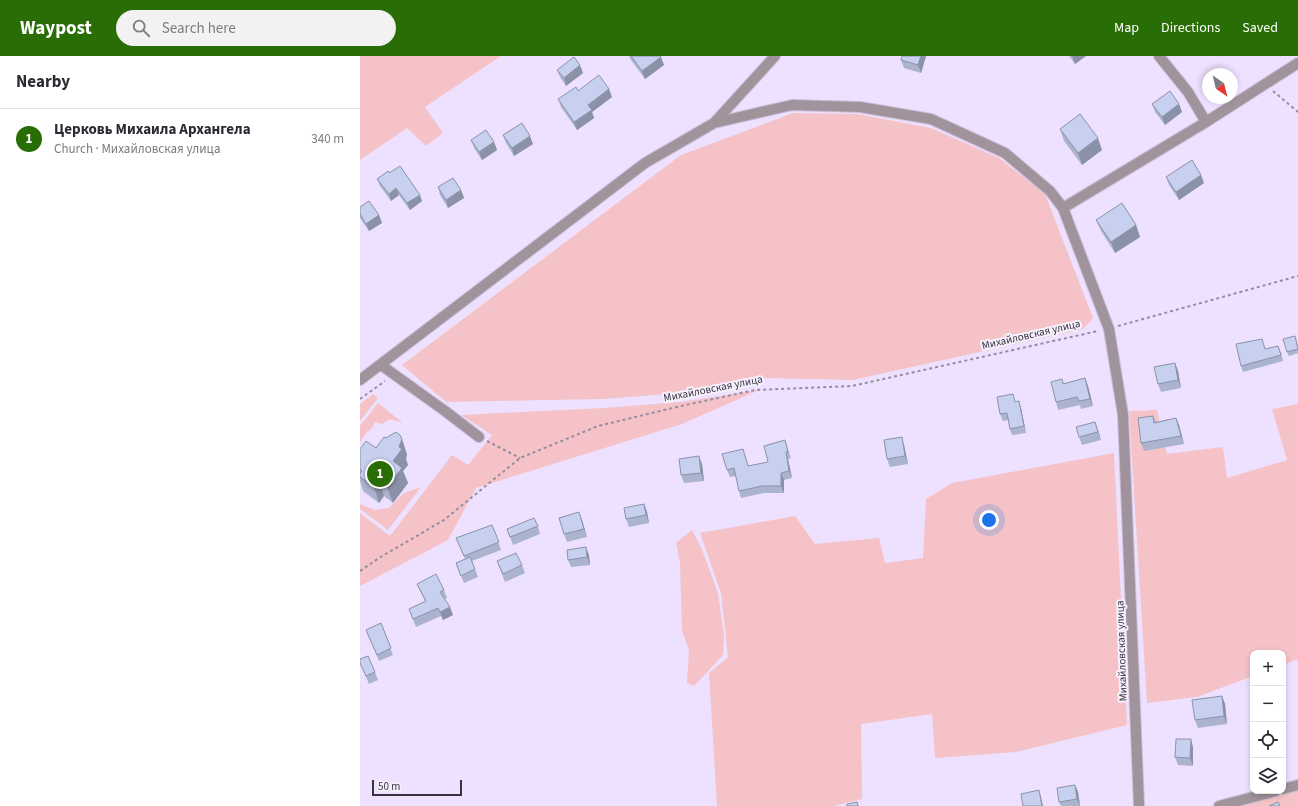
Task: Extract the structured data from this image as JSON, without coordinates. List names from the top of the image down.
{
  "streets": {
    "street": ["Михайловская улица"]
  },
  "scale_bar": "50 m",
  "north": "bottom right",
  "page": {
    "header": "Waypost",
    "search": "Search here",
    "nav": ["Map", "Directions", "Saved"],
    "heading": "Nearby",
    "list": [
      {
        "mark": "1",
        "name": "Церковь Михаила Архангела",
        "note": "Church · Михайловская улица",
        "value": "340 m"
      }
    ],
    "pins": "1",
    "map_buttons": ["+", "−"],
    "scale": "50 m"
  }
}
